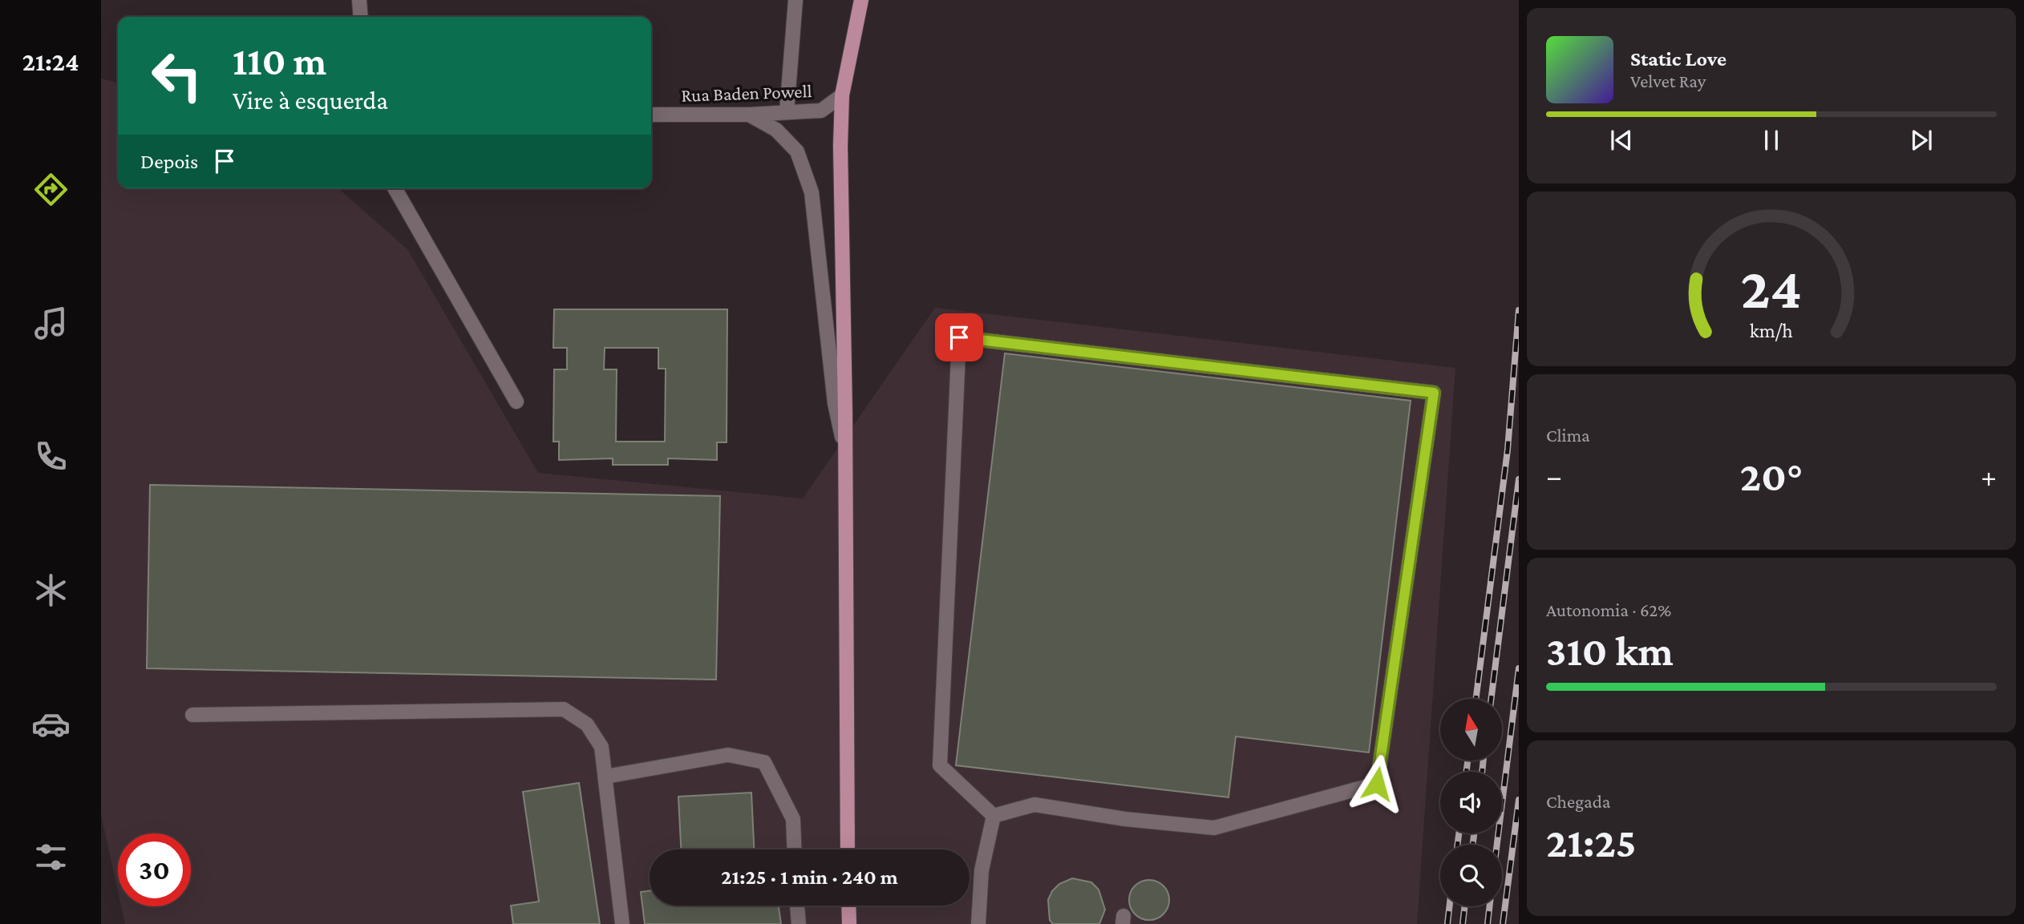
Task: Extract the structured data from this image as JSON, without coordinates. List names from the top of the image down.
{
  "streets": {
    "street": ["Rua Baden Powell"]
  },
  "north": "top",
  "page": {
    "tabs": "21:24",
    "turn": ["110 m", "Vire à esquerda"],
    "song": ["Static Love", "Velvet Ray"],
    "then": "Depois",
    "tile": [
      "Clima",
      ["Autonomia · 62%", "310 km"],
      ["Chegada", "21:25"]
    ],
    "heat": ["−", "20°", "+"],
    "limit": "30",
    "trip": "21:25 · 1 min · 240 m",
    "gauge": ["24", "km/h"]
  }
}
